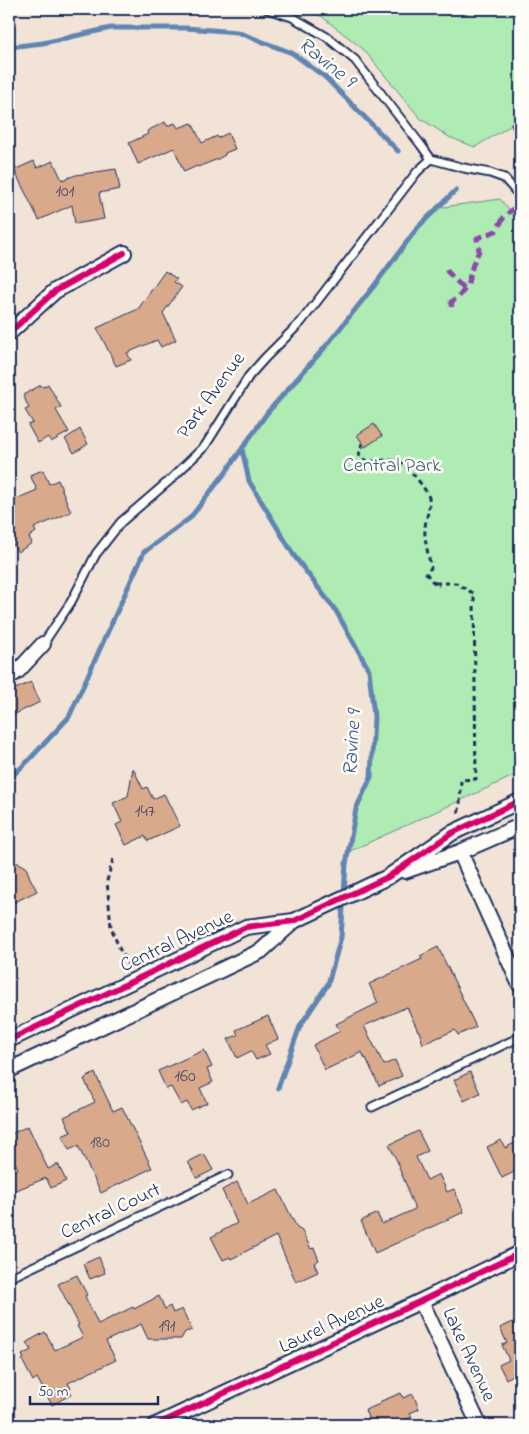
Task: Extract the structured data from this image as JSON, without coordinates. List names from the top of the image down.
{
  "streets": {
    "street": [
      "Park Avenue",
      "Central Avenue",
      "Laurel Avenue",
      "Lake Avenue"
    ],
    "lane": ["Central Court"]
  },
  "crossings": [
    ["Laurel Avenue", "Lake Avenue"]
  ],
  "water": ["Ravine 9"],
  "parks": ["Central Park"],
  "house_numbers": [
    "101",
    "147",
    "160",
    "180",
    "191"
  ],
  "scale_bar": "50 m"
}
